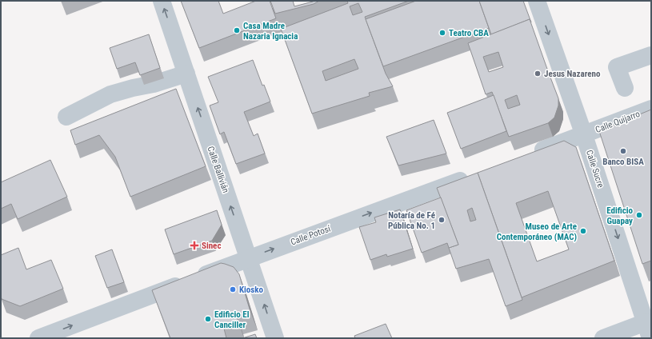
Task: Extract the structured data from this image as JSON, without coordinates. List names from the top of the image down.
{
  "streets": {
    "street": [
      "Calle Quijarro",
      "Calle Sucre",
      "Calle Ballivián",
      "Calle Potosí"
    ]
  },
  "crossings": [
    ["Calle Quijarro", "Calle Sucre"],
    ["Calle Ballivián", "Calle Potosí"]
  ],
  "one_way": ["Calle Sucre", "Calle Ballivián", "Calle Potosí"],
  "places": {
    "other": [
      "Casa Madre Nazaria Ignacia",
      "Teatro CBA",
      "Jesus Nazareno",
      "Banco BISA",
      "Edificio Guapay",
      "Notaría de Fé Pública No. 1",
      "Museo de Arte Contemporáneo (MAC)",
      "Kiosko",
      "Edificio El Canciller"
    ],
    "health": ["Sinec"]
  }
}
